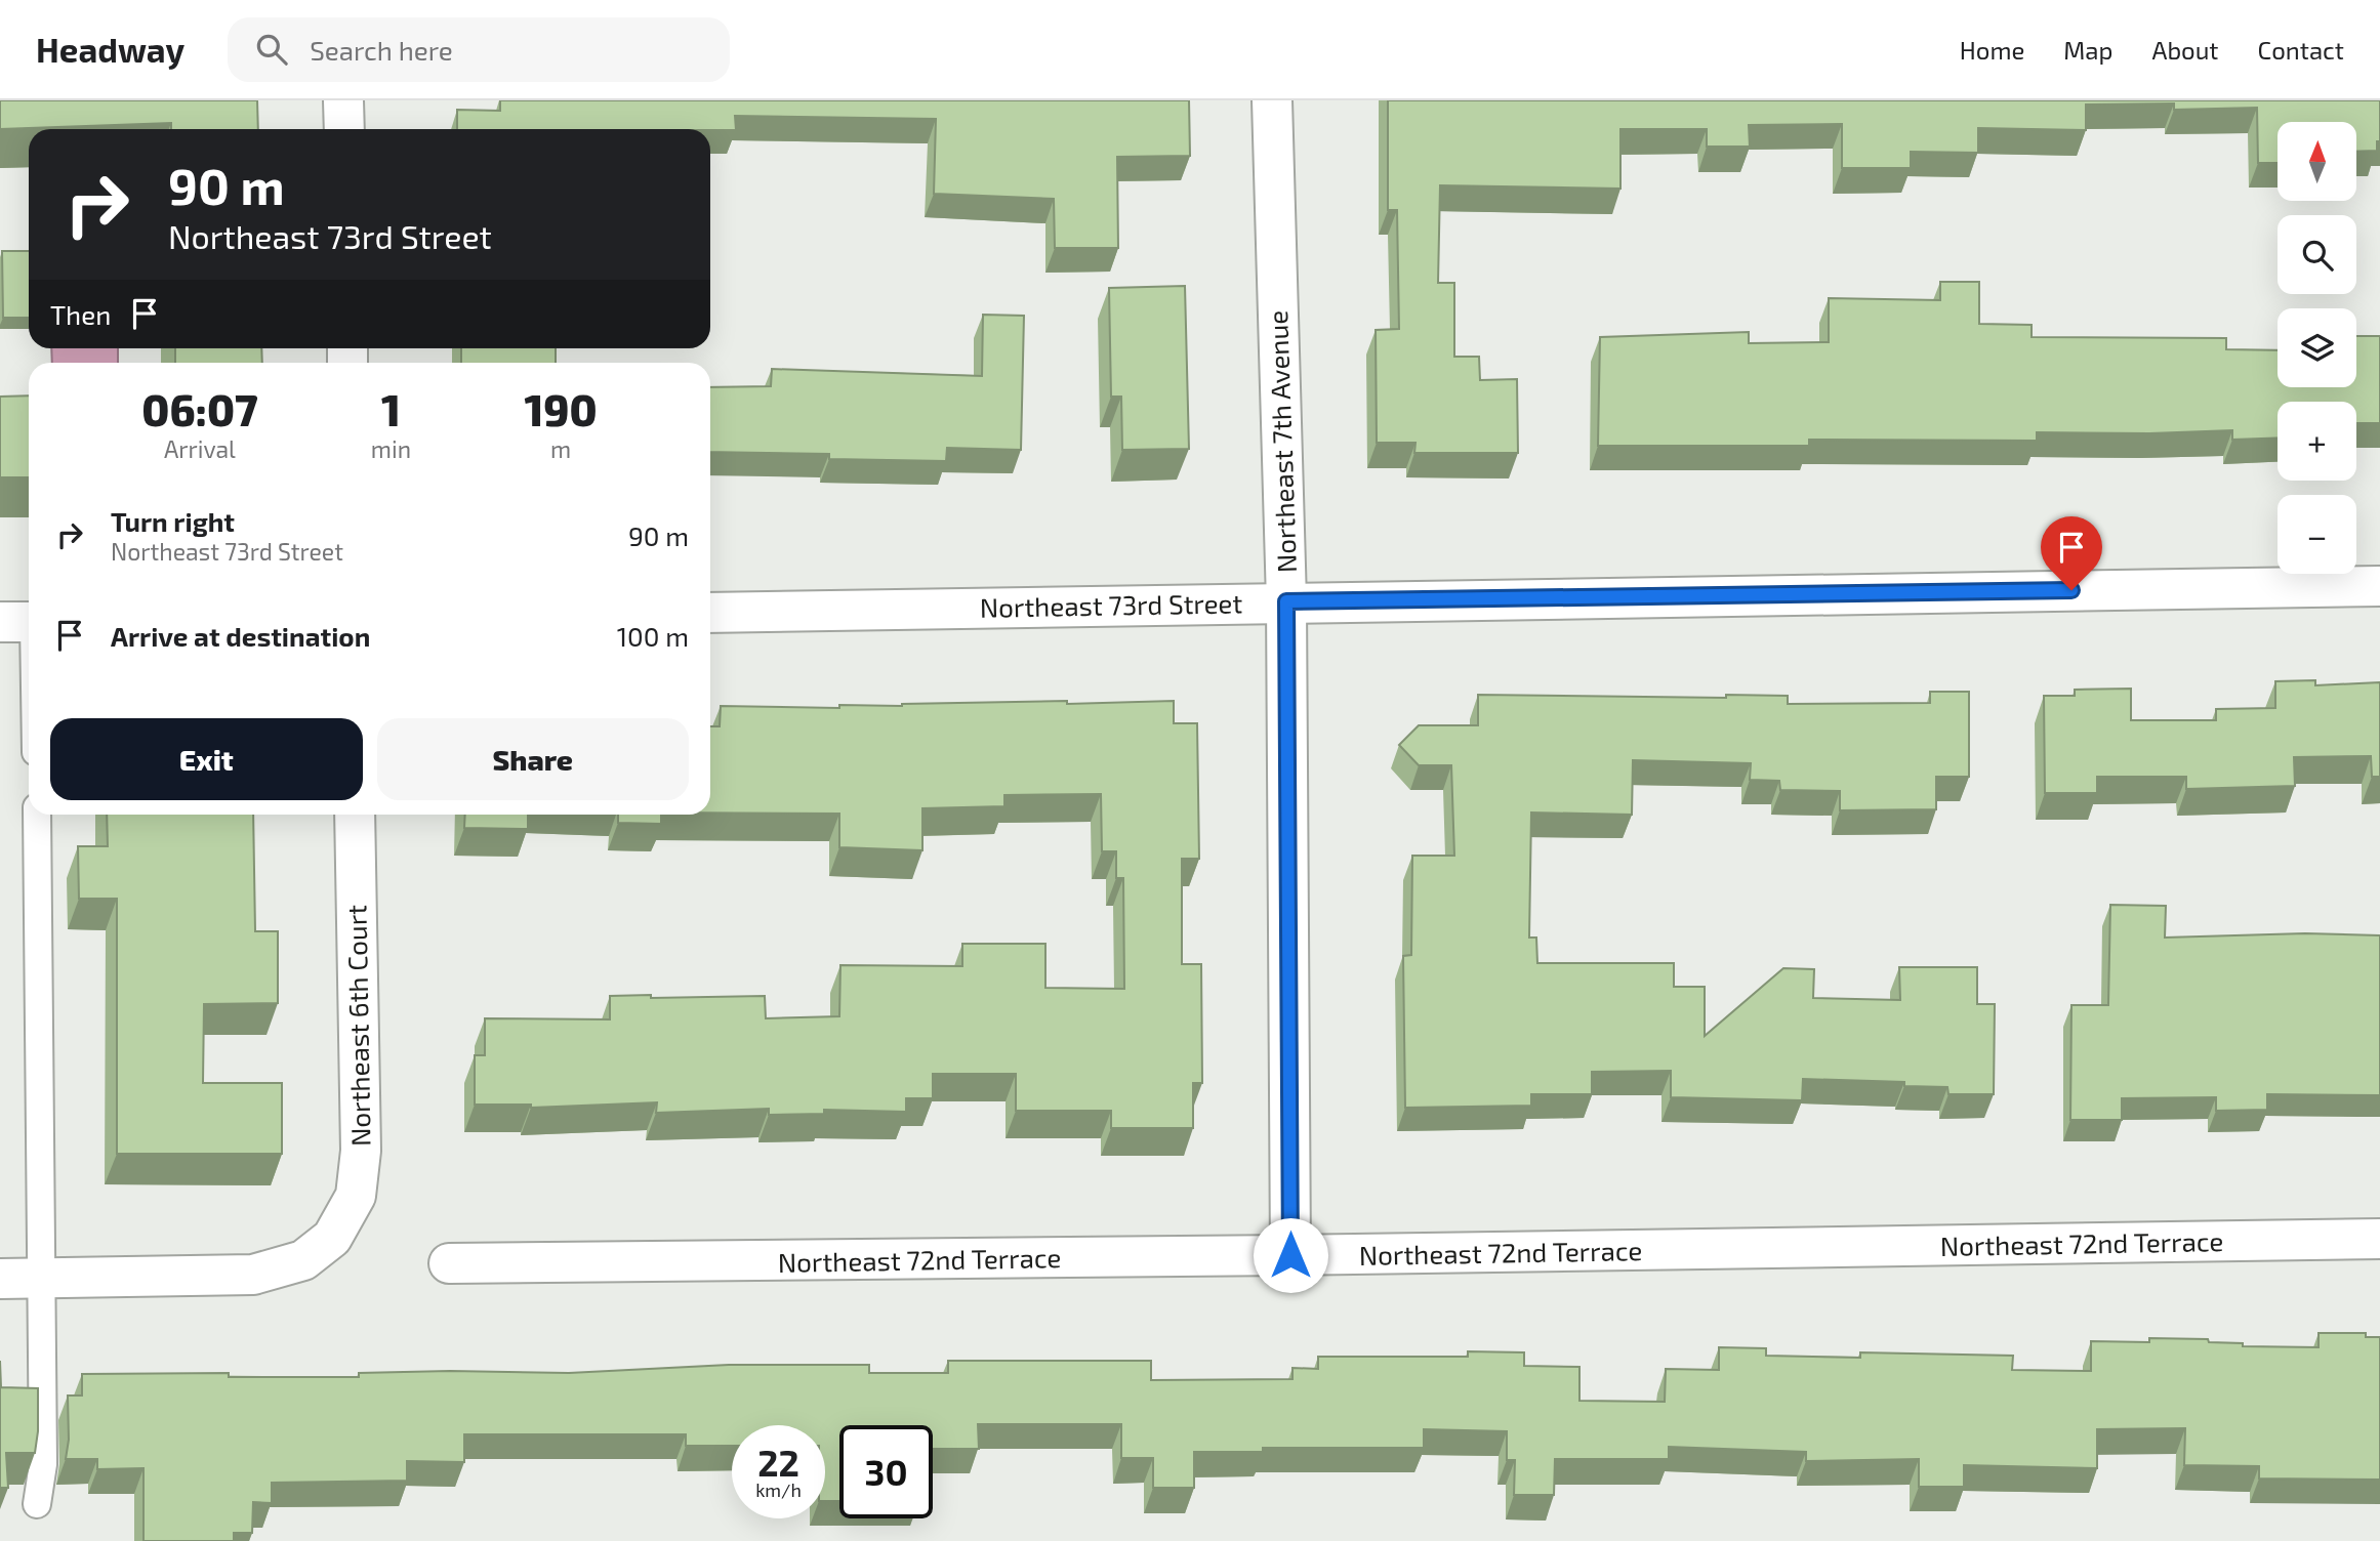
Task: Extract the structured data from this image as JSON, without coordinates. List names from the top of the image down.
{
  "streets": {
    "street": [
      "Northeast 7th Avenue",
      "Northeast 73rd Street",
      "Northeast 6th Court",
      "Northeast 72nd Terrace"
    ]
  },
  "crossings": [
    ["Northeast 7th Avenue", "Northeast 73rd Street"],
    ["Northeast 7th Avenue", "Northeast 72nd Terrace"]
  ],
  "north": "top",
  "page": {
    "header": "Headway",
    "search": "Search here",
    "nav": [
      "Home",
      "Map",
      "About",
      "Contact"
    ],
    "map_buttons": ["+", "−"],
    "turn": ["90 m", "Northeast 73rd Street"],
    "then": "Then",
    "eta": [
      "06:07",
      "Arrival",
      "1",
      "min",
      "190",
      "m"
    ],
    "list": [
      {
        "name": "Turn right",
        "note": "Northeast 73rd Street",
        "value": "90 m"
      },
      {
        "name": "Arrive at destination",
        "value": "100 m"
      }
    ],
    "buttons": ["Exit", "Share"],
    "speed": "22 km/h",
    "limit": "30"
  }
}
